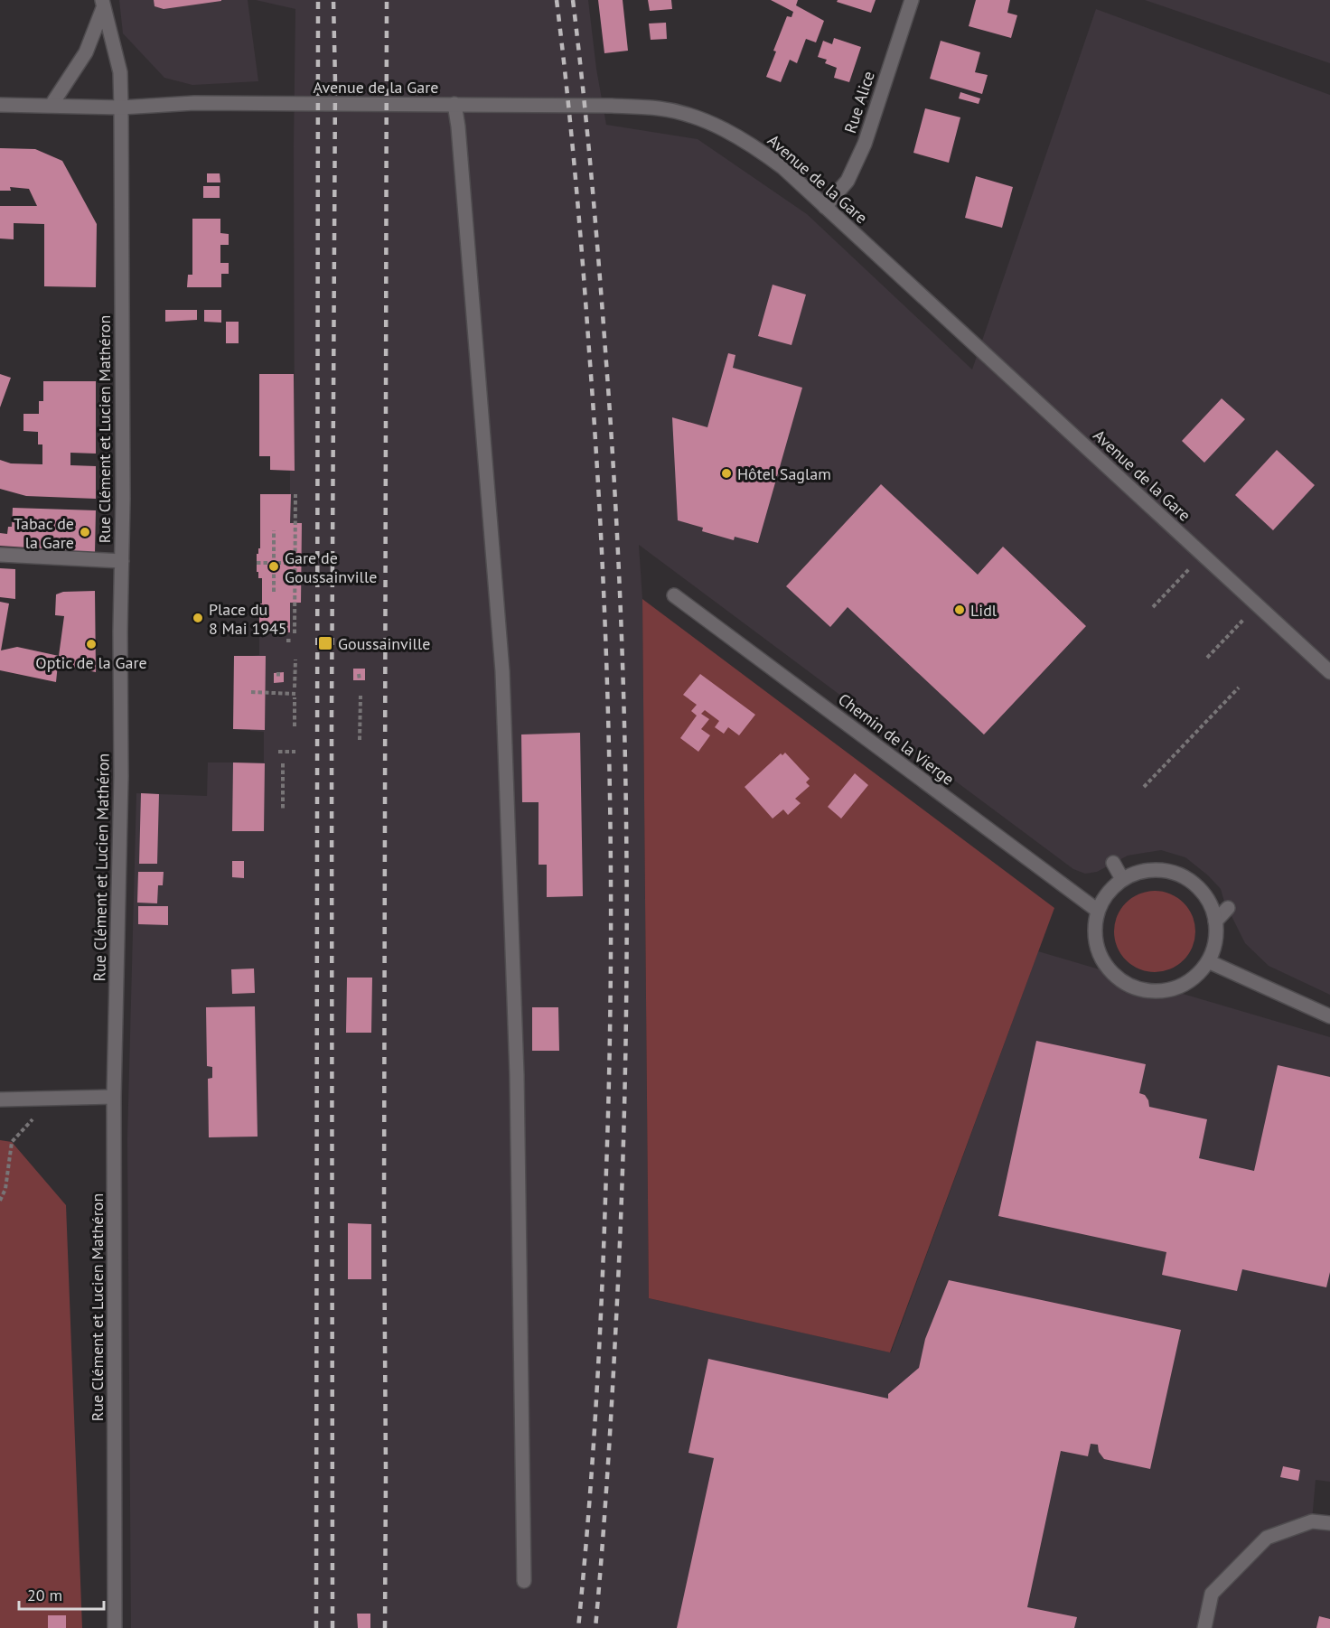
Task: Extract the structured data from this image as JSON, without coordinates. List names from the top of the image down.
{
  "streets": {
    "street": [
      "Avenue de la Gare",
      "Rue Alice",
      "Rue Clément et Lucien Mathéron",
      "Chemin de la Vierge"
    ]
  },
  "crossings": [
    ["Avenue de la Gare", "Rue Alice"],
    ["Avenue de la Gare", "Rue Clément et Lucien Mathéron"]
  ],
  "places": {
    "other": [
      "Hôtel Saglam",
      "Tabac de la Gare",
      "Gare de Goussainville",
      "Lidl",
      "Place du 8 Mai 1945",
      "Optic de la Gare"
    ],
    "transit": ["Goussainville"]
  },
  "scale_bar": "20 m"
}
